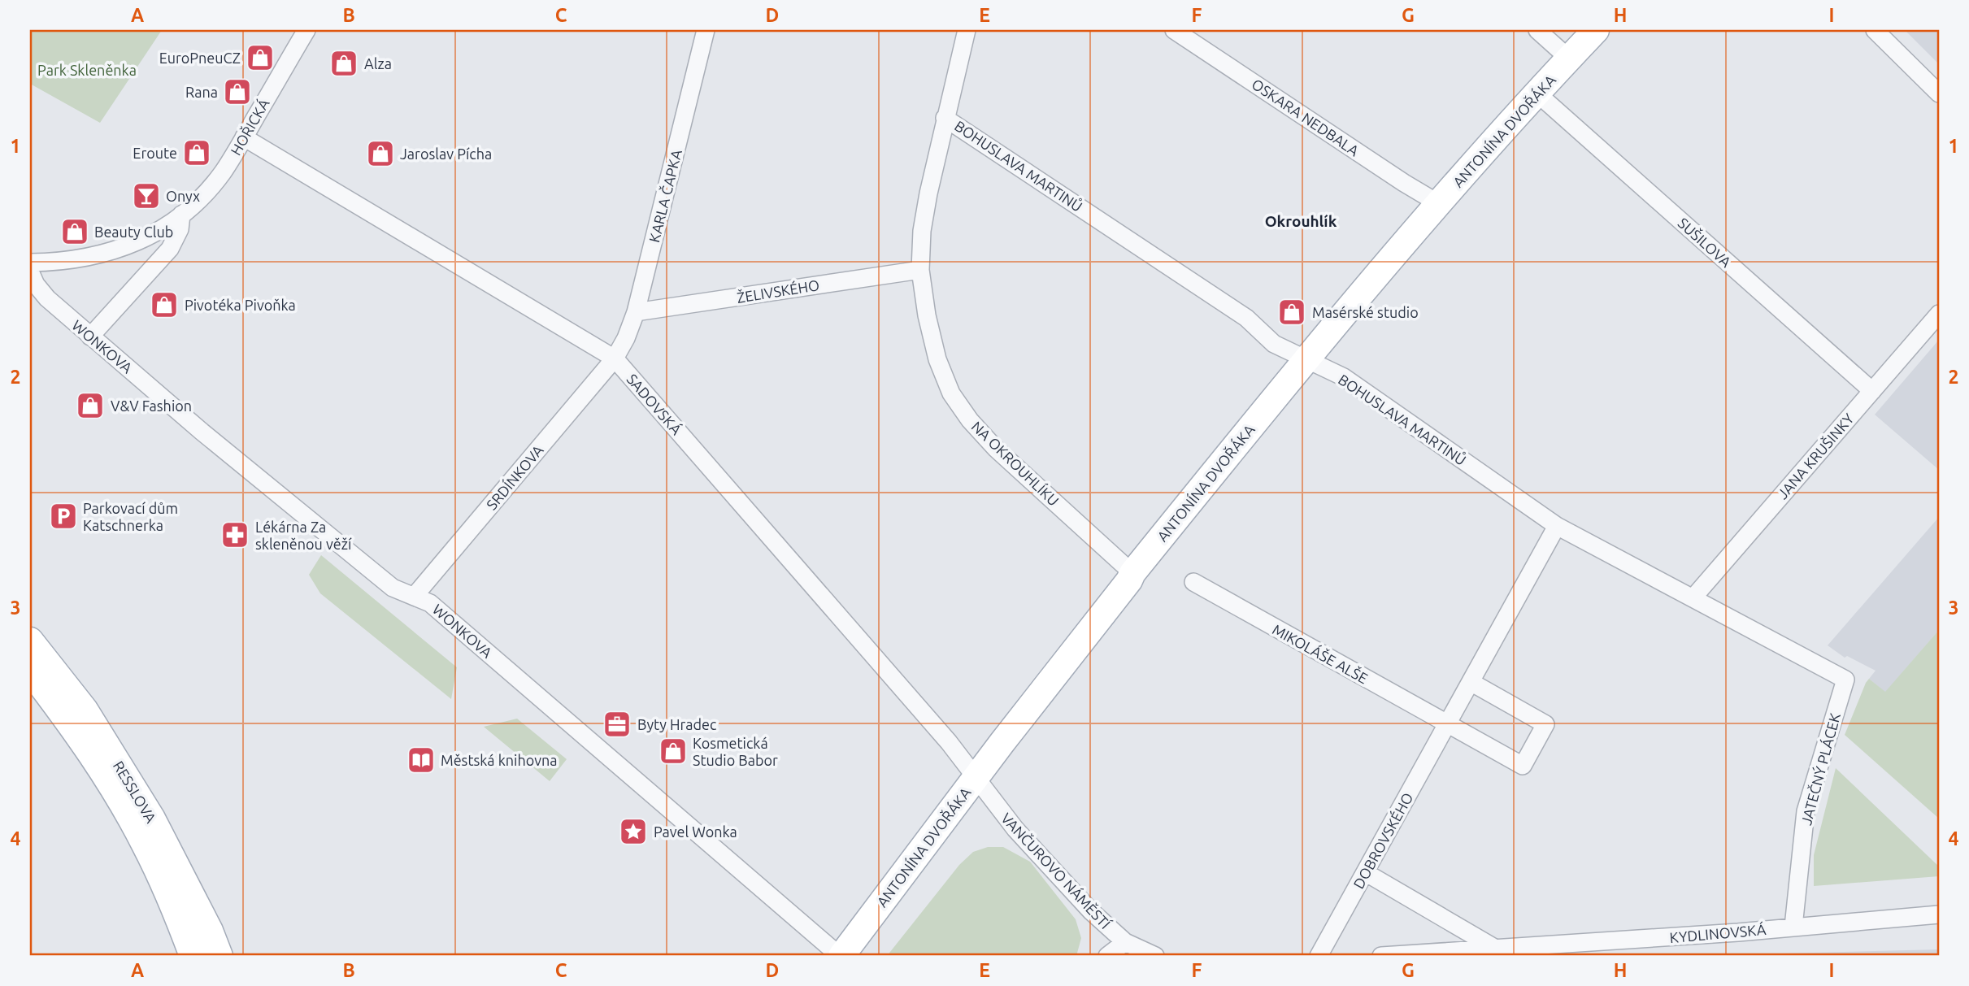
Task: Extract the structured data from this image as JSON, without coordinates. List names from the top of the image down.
{
  "streets": {
    "main road": ["ANTONÍNA DVOŘÁKA", "RESSLOVA"],
    "street": [
      "OSKARA NEDBALA",
      "HOŘICKÁ",
      "BOHUSLAVA MARTINŮ",
      "KARLA ČAPKA",
      "SUŠILOVA",
      "ŽELIVSKÉHO",
      "WONKOVA",
      "SADOVSKÁ",
      "JANA KRUŠINKY",
      "NA OKROUHLÍKU",
      "SRDÍNKOVA",
      "MIKOLÁŠE ALŠE",
      "JATEČNÝ PLÁCEK",
      "DOBROVSKÉHO",
      "VANČUROVO NÁMĚSTÍ",
      "KYDLINOVSKÁ"
    ]
  },
  "crossings": [
    ["OSKARA NEDBALA", "ANTONÍNA DVOŘÁKA"],
    ["HOŘICKÁ", "SADOVSKÁ"],
    ["ANTONÍNA DVOŘÁKA", "BOHUSLAVA MARTINŮ"],
    ["ANTONÍNA DVOŘÁKA", "SUŠILOVA"],
    ["ANTONÍNA DVOŘÁKA", "WONKOVA"],
    ["ANTONÍNA DVOŘÁKA", "SADOVSKÁ"],
    ["ANTONÍNA DVOŘÁKA", "NA OKROUHLÍKU"],
    ["ANTONÍNA DVOŘÁKA", "VANČUROVO NÁMĚSTÍ"],
    ["BOHUSLAVA MARTINŮ", "JANA KRUŠINKY"],
    ["BOHUSLAVA MARTINŮ", "NA OKROUHLÍKU"],
    ["BOHUSLAVA MARTINŮ", "JATEČNÝ PLÁCEK"],
    ["BOHUSLAVA MARTINŮ", "DOBROVSKÉHO"],
    ["KARLA ČAPKA", "ŽELIVSKÉHO"],
    ["KARLA ČAPKA", "SADOVSKÁ"],
    ["KARLA ČAPKA", "SRDÍNKOVA"],
    ["SUŠILOVA", "JANA KRUŠINKY"],
    ["ŽELIVSKÉHO", "NA OKROUHLÍKU"],
    ["WONKOVA", "SRDÍNKOVA"],
    ["SADOVSKÁ", "SRDÍNKOVA"],
    ["SADOVSKÁ", "VANČUROVO NÁMĚSTÍ"],
    ["MIKOLÁŠE ALŠE", "DOBROVSKÉHO"],
    ["JATEČNÝ PLÁCEK", "KYDLINOVSKÁ"]
  ],
  "districts": ["Okrouhlík"],
  "parks": ["Park Skleněnka"],
  "places": {
    "shop": [
      "EuroPneuCZ",
      "Alza",
      "Rana",
      "Eroute",
      "Jaroslav Pícha",
      "Beauty Club",
      "Pivotéka Pivoňka",
      "Masérské studio",
      "V&V Fashion",
      "Kosmetická Studio Babor"
    ],
    "bar": ["Onyx"],
    "parking": ["Parkovací dům Katschnerka"],
    "pharmacy": ["Lékárna Za skleněnou věží"],
    "office": ["Byty Hradec"],
    "library": ["Městská knihovna"],
    "place": ["Pavel Wonka"]
  },
  "grid": {
    "columns": [
      "A",
      "B",
      "C",
      "D",
      "E",
      "F",
      "G",
      "H",
      "I"
    ],
    "rows": [
      "1",
      "2",
      "3",
      "4"
    ]
  }
}
